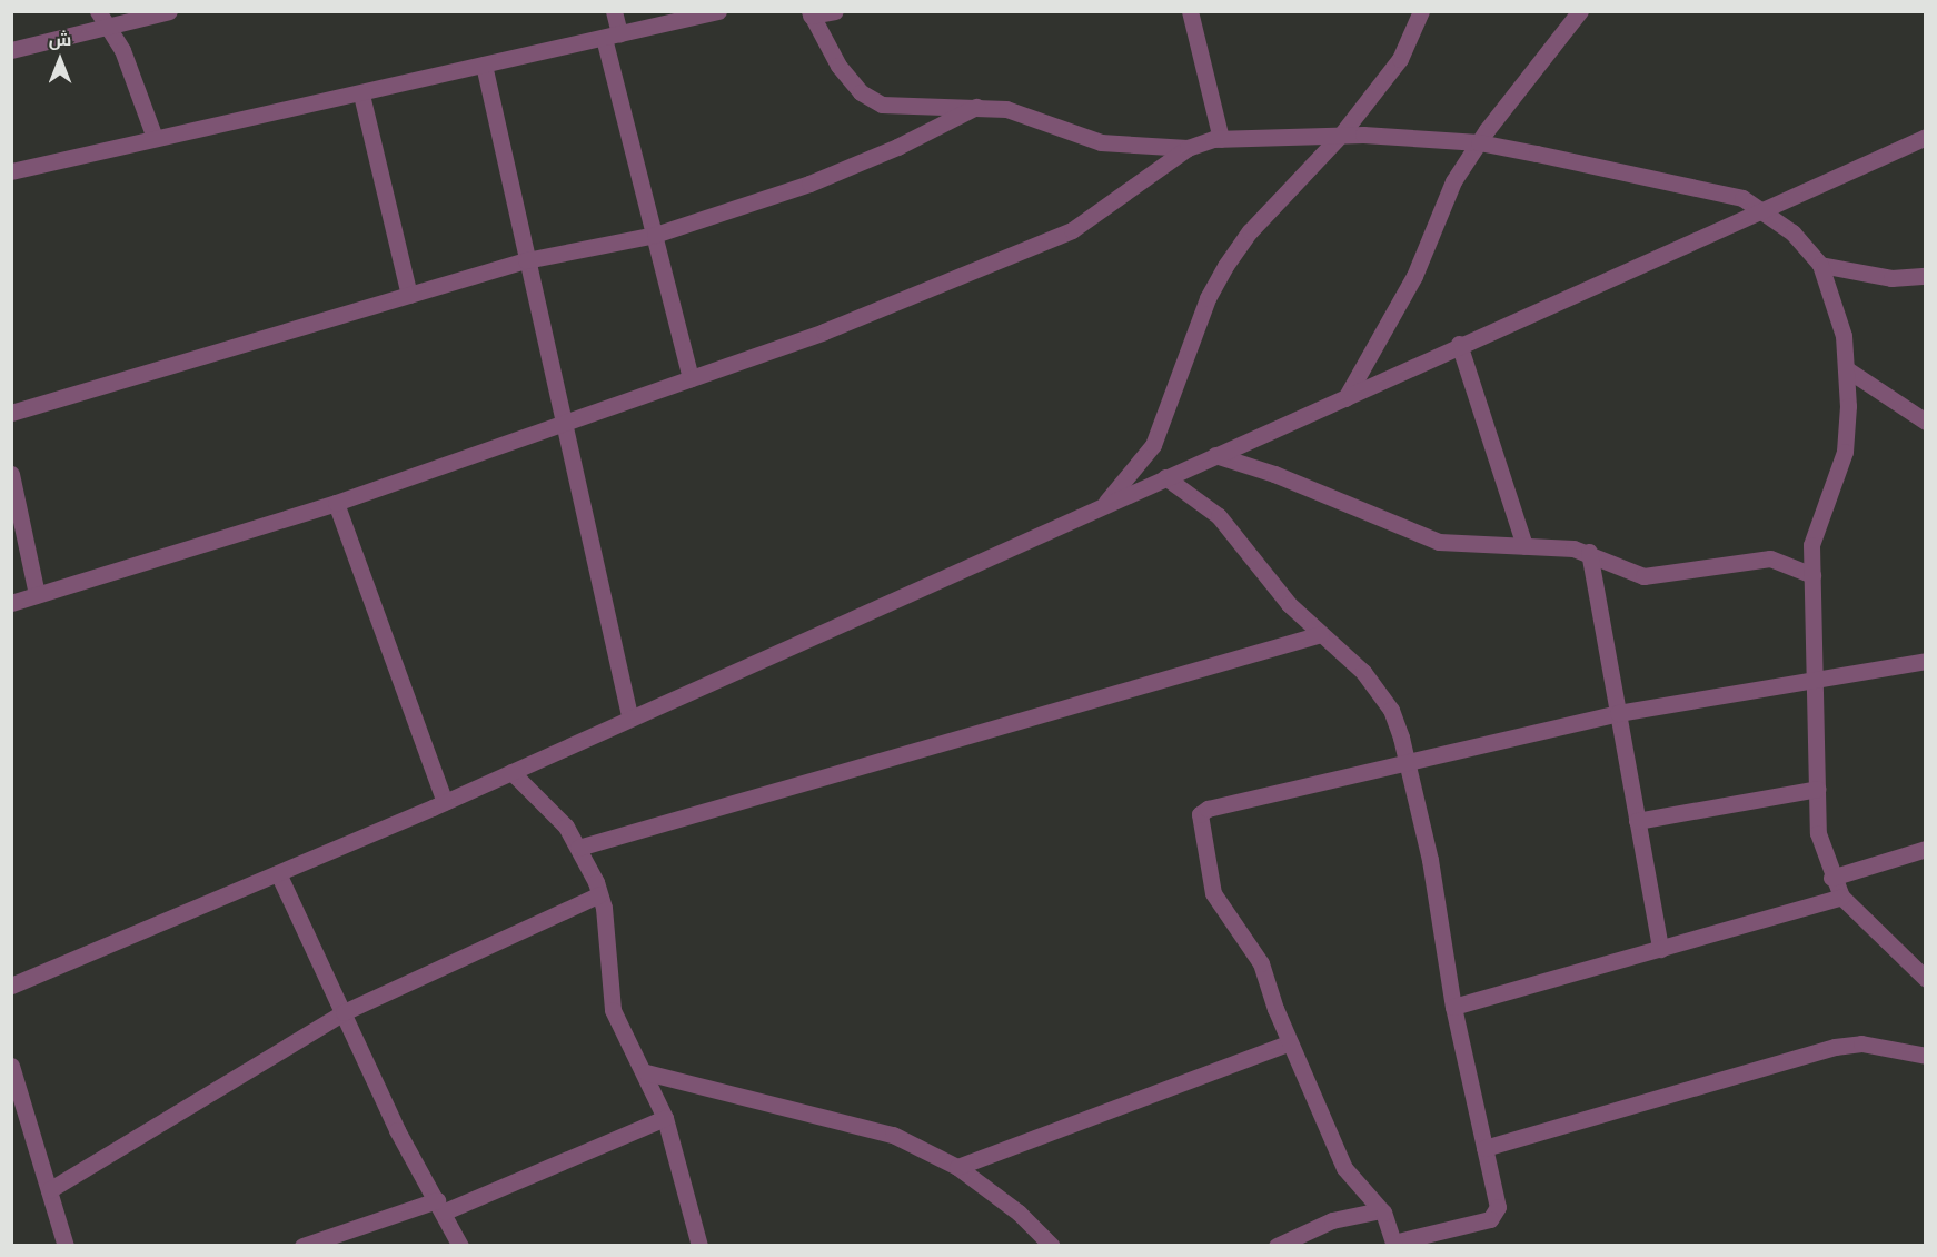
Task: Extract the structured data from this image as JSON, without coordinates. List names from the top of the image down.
{
  "north": "top"
}
